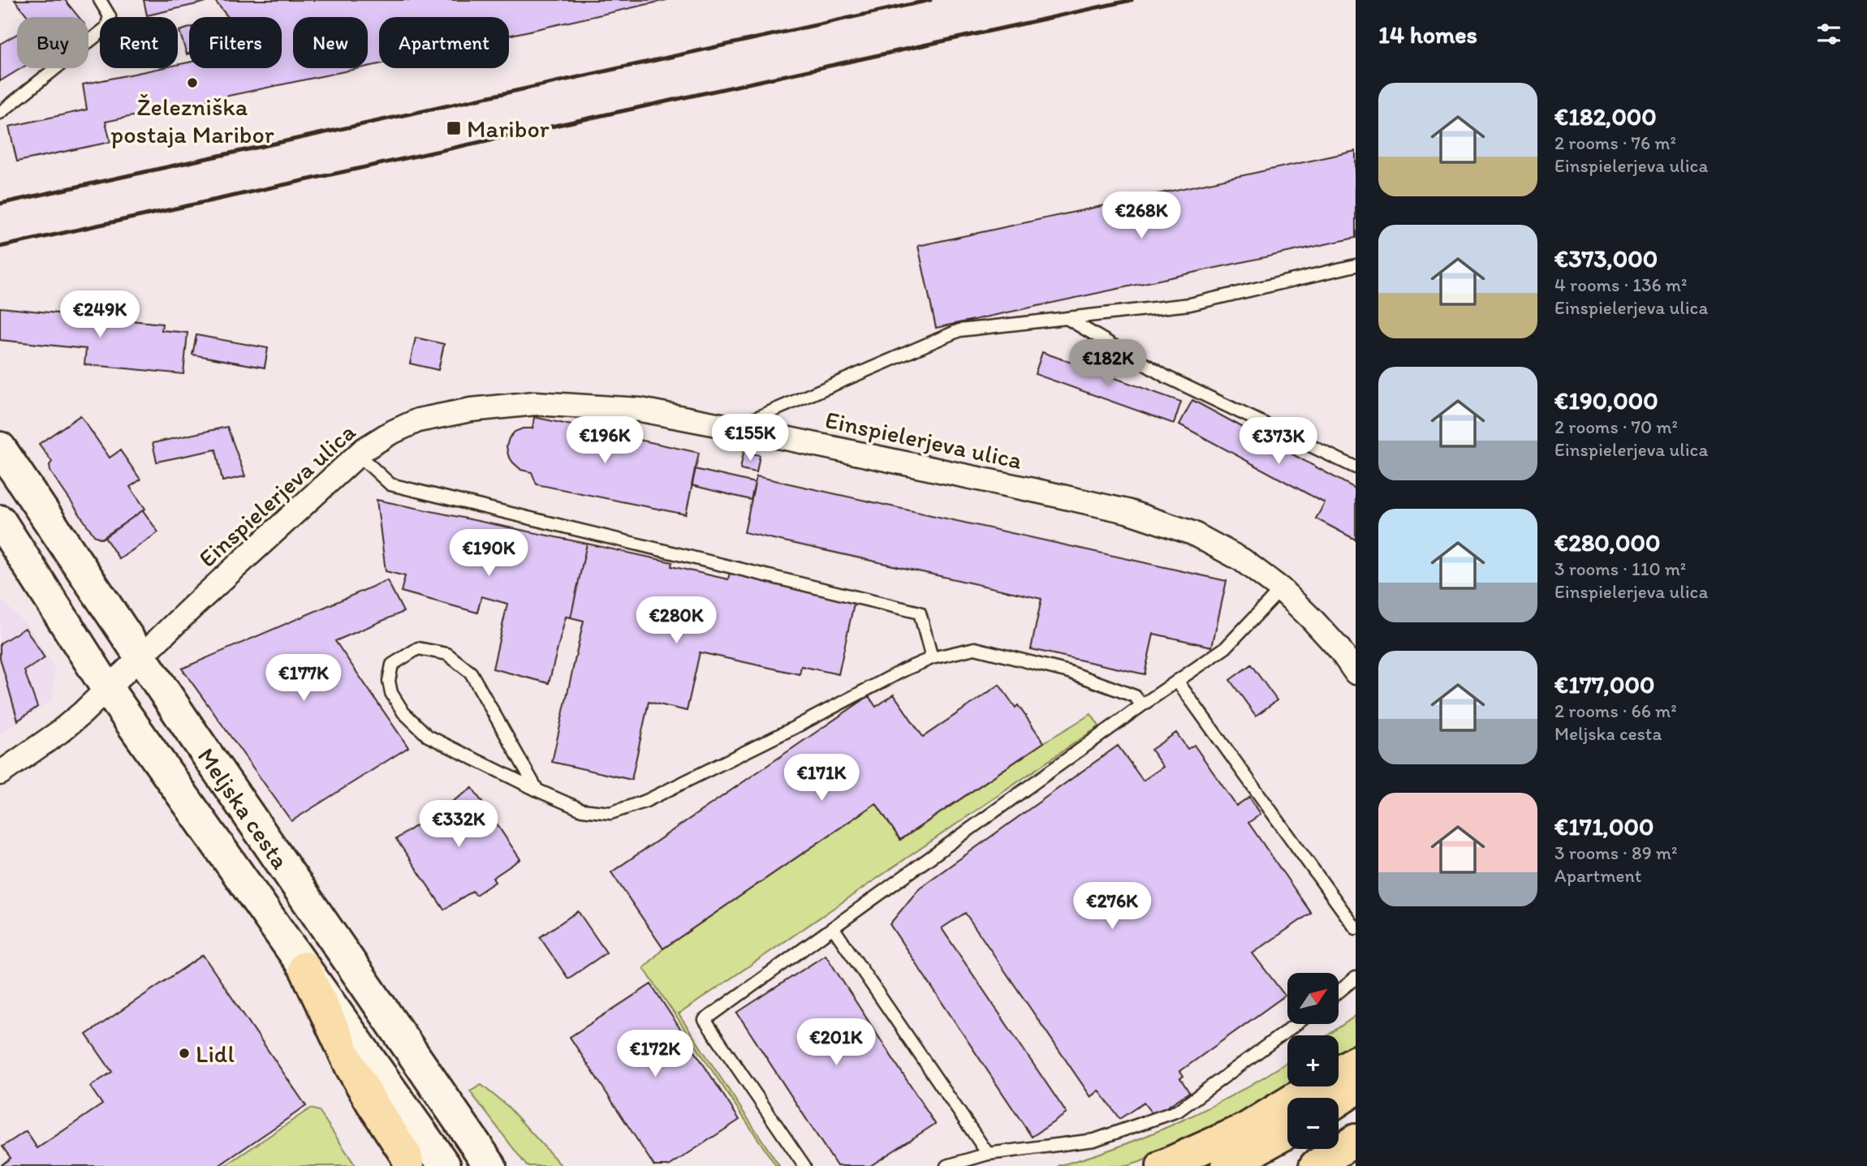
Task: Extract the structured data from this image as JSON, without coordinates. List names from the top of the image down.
{
  "streets": {
    "main road": ["Meljska cesta"],
    "street": ["Einspielerjeva ulica"]
  },
  "crossings": [
    ["Einspielerjeva ulica", "Meljska cesta"]
  ],
  "places": {
    "other": ["Železniška postaja Maribor", "Lidl"],
    "transit": ["Maribor"]
  },
  "north": "top right",
  "page": {
    "heading": "14 homes",
    "chip": [
      "Buy",
      "Rent",
      "Filters",
      "New",
      "Apartment"
    ],
    "list": [
      {
        "name": "€182,000",
        "note": "2 rooms · 76 m² · Einspielerjeva ulica"
      },
      {
        "name": "€373,000",
        "note": "4 rooms · 136 m² · Einspielerjeva ulica"
      },
      {
        "name": "€190,000",
        "note": "2 rooms · 70 m² · Einspielerjeva ulica"
      },
      {
        "name": "€280,000",
        "note": "3 rooms · 110 m² · Einspielerjeva ulica"
      },
      {
        "name": "€177,000",
        "note": "2 rooms · 66 m² · Meljska cesta"
      },
      {
        "name": "€171,000",
        "note": "3 rooms · 89 m² · Apartment"
      }
    ],
    "price": [
      "€268K",
      "€249K",
      "€182K",
      "€155K",
      "€196K",
      "€373K",
      "€190K",
      "€280K",
      "€177K",
      "€171K",
      "€332K",
      "€276K",
      "€201K",
      "€172K"
    ],
    "map_buttons": ["+", "−"]
  }
}
